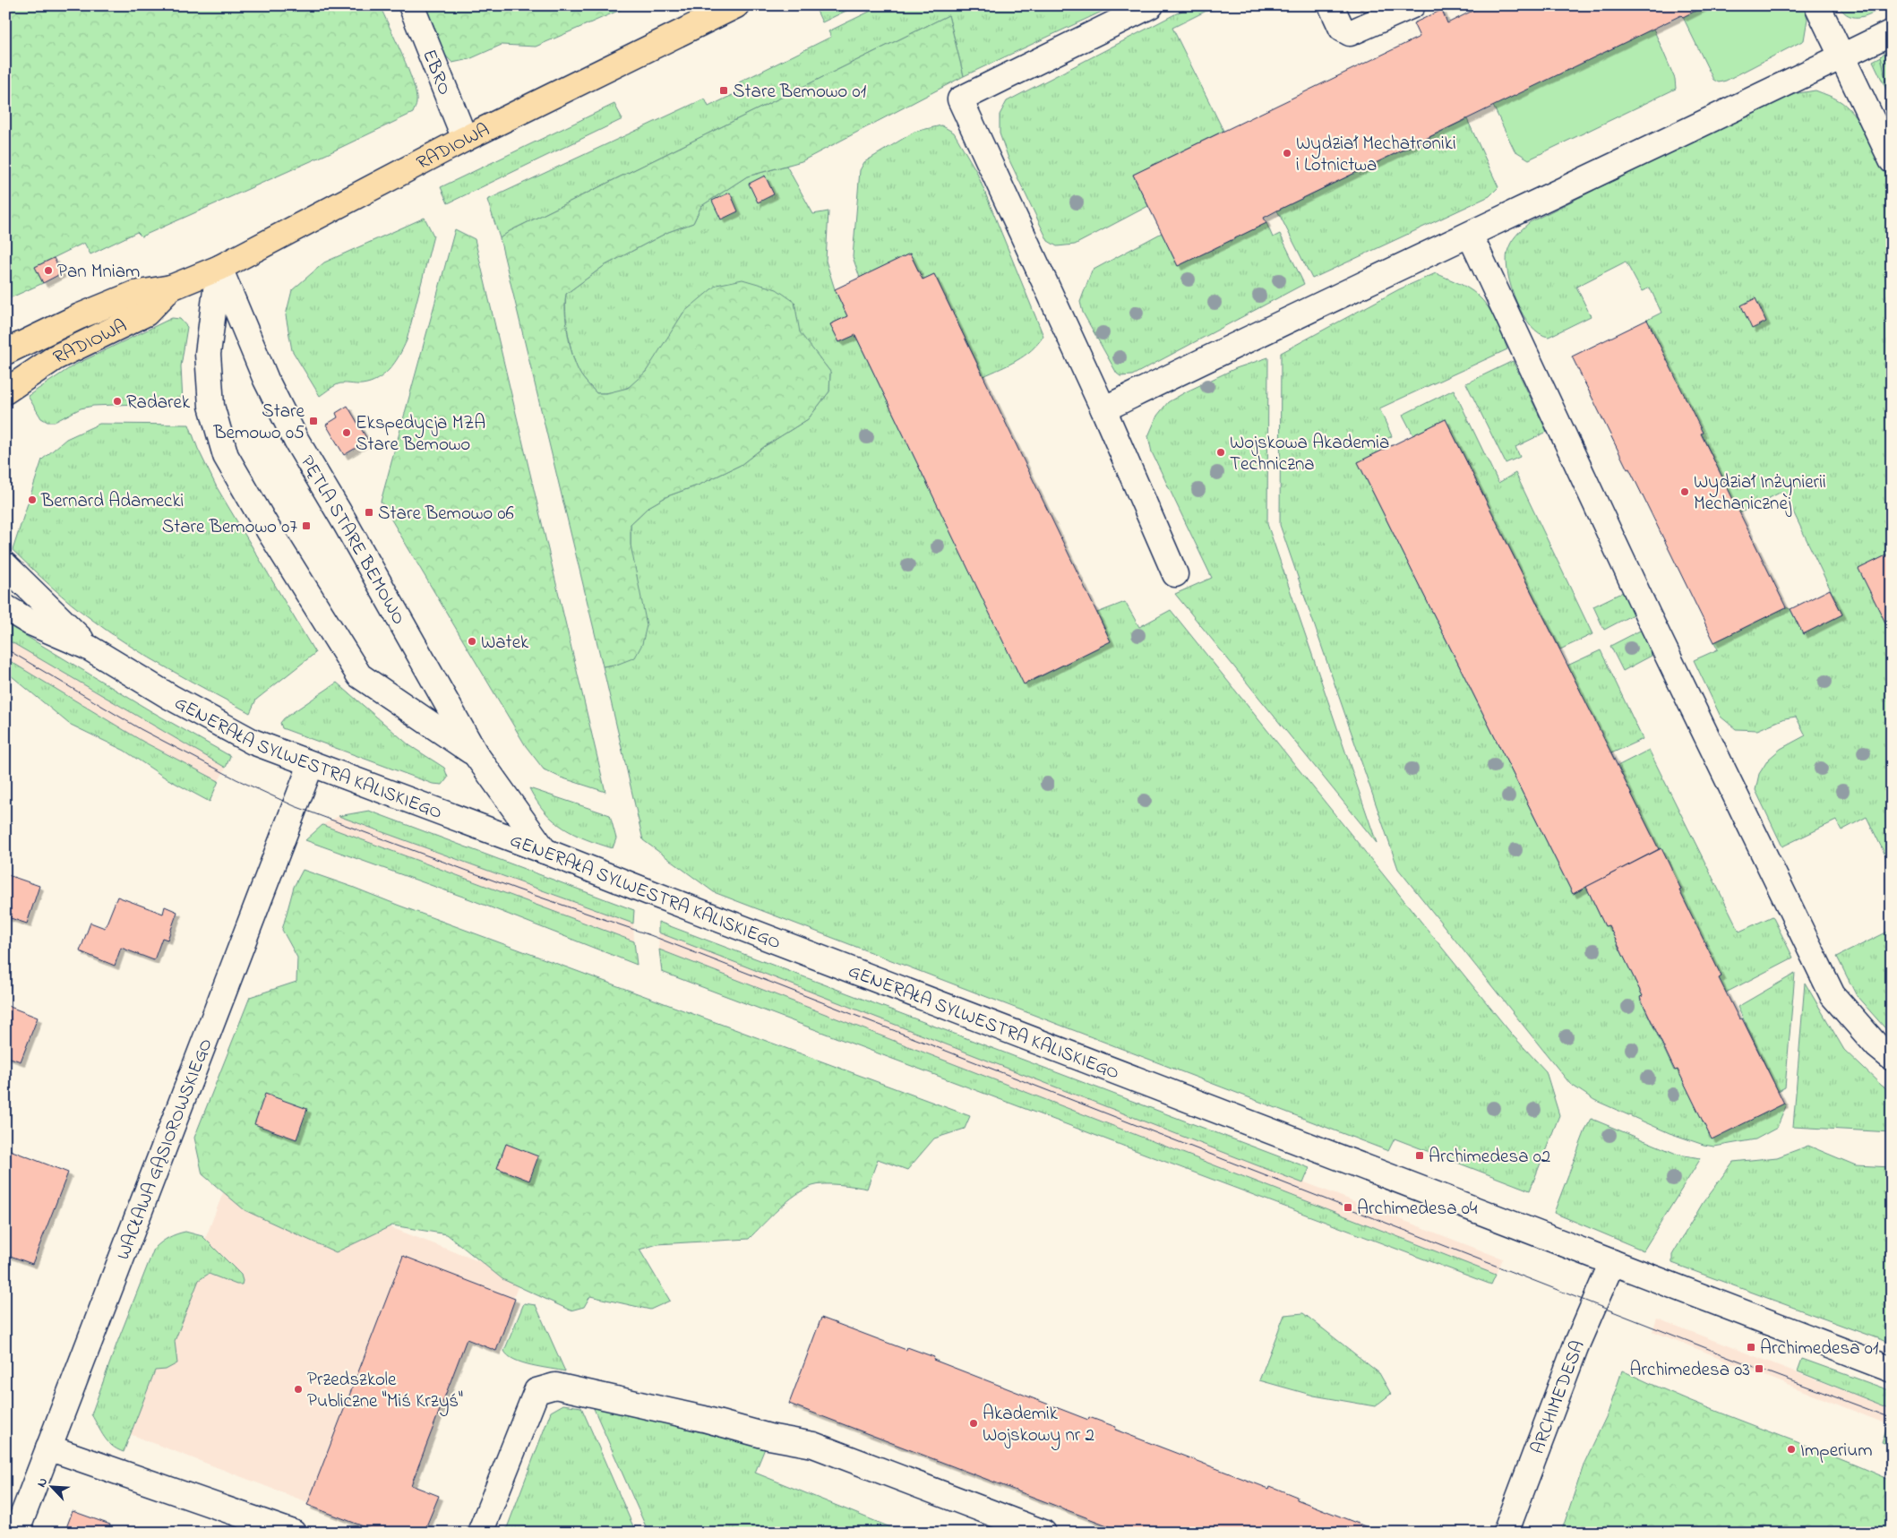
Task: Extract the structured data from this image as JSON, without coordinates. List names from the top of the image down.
{
  "streets": {
    "main road": ["RADIOWA"],
    "street": [
      "EBRO",
      "PĘTLA STARE BEMOWO",
      "GENERAŁA SYLWESTRA KALISKIEGO",
      "WACŁAWA GĄSIOROWSKIEGO",
      "ARCHIMEDESA"
    ]
  },
  "crossings": [
    ["EBRO", "RADIOWA"],
    ["RADIOWA", "PĘTLA STARE BEMOWO"],
    ["PĘTLA STARE BEMOWO", "GENERAŁA SYLWESTRA KALISKIEGO"],
    ["GENERAŁA SYLWESTRA KALISKIEGO", "WACŁAWA GĄSIOROWSKIEGO"],
    ["GENERAŁA SYLWESTRA KALISKIEGO", "ARCHIMEDESA"]
  ],
  "places": {
    "transit": [
      "Stare Bemowo 01",
      "Stare Bemowo 05",
      "Stare Bemowo 06",
      "Stare Bemowo 07",
      "Archimedesa 02",
      "Archimedesa 04",
      "Archimedesa 01",
      "Archimedesa 03"
    ],
    "other": [
      "Wydział Mechatroniki i Lotnictwa",
      "Pan Mniam",
      "Radarek",
      "Ekspedycja MZA Stare Bemowo",
      "Wojskowa Akademia Techniczna",
      "Wydział Inżynierii Mechanicznej",
      "Bernard Adamecki",
      "Watek",
      "Przedszkole Publiczne \"Miś Krzyś\"",
      "Akademik Wojskowy nr 2",
      "Imperium"
    ]
  },
  "north": "top left"
}
